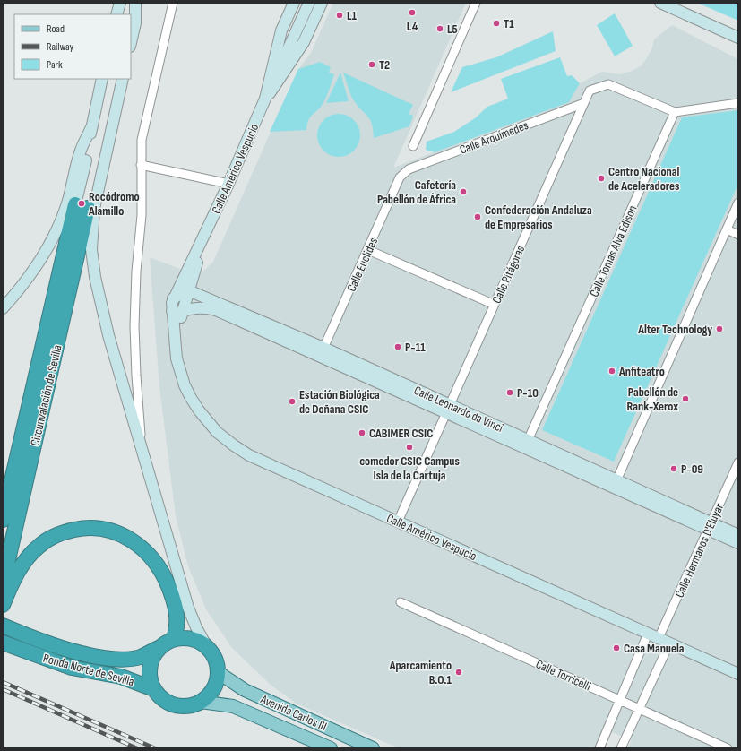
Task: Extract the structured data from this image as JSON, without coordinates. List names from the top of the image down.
{
  "streets": {
    "highway": ["Circunvalación de Sevilla", "Ronda Norte de Sevilla"],
    "main road": ["Avenida Carlos III"],
    "street": [
      "Calle Arquímedes",
      "Calle Américo Vespucio",
      "Calle Tomás Alva Edison",
      "Calle Euclides",
      "Calle Pitágoras",
      "Calle Leonardo da Vinci",
      "Calle Hermanos D'Eluyar",
      "Calle Torricelli"
    ]
  },
  "crossings": [
    ["Calle Arquímedes", "Calle Euclides"],
    ["Calle Arquímedes", "Calle Pitágoras"],
    ["Calle Américo Vespucio", "Calle Pitágoras"],
    ["Calle Américo Vespucio", "Calle Leonardo da Vinci"],
    ["Calle Américo Vespucio", "Calle Hermanos D'Eluyar"],
    ["Calle Tomás Alva Edison", "Calle Pitágoras"],
    ["Calle Tomás Alva Edison", "Calle Leonardo da Vinci"],
    ["Calle Euclides", "Calle Leonardo da Vinci"],
    ["Calle Pitágoras", "Calle Leonardo da Vinci"],
    ["Calle Leonardo da Vinci", "Calle Hermanos D'Eluyar"],
    ["Ronda Norte de Sevilla", "Avenida Carlos III"]
  ],
  "places": [
    "L4",
    "L1",
    "T1",
    "L5",
    "T2",
    "Centro Nacional de Aceleradores",
    "Cafetería Pabellón de África",
    "Rocódromo Alamillo",
    "Confederación Andaluza de Empresarios",
    "Alter Technology",
    "P-11",
    "Anfiteatro",
    "P-10",
    "Pabellón de Rank-Xerox",
    "Estación Biológica de Doñana CSIC",
    "CABIMER CSIC",
    "comedor CSIC Campus Isla de la Cartuja",
    "P-09",
    "Casa Manuela",
    "Aparcamiento B.O.1"
  ],
  "legend": ["Road", "Railway", "Park"]
}
